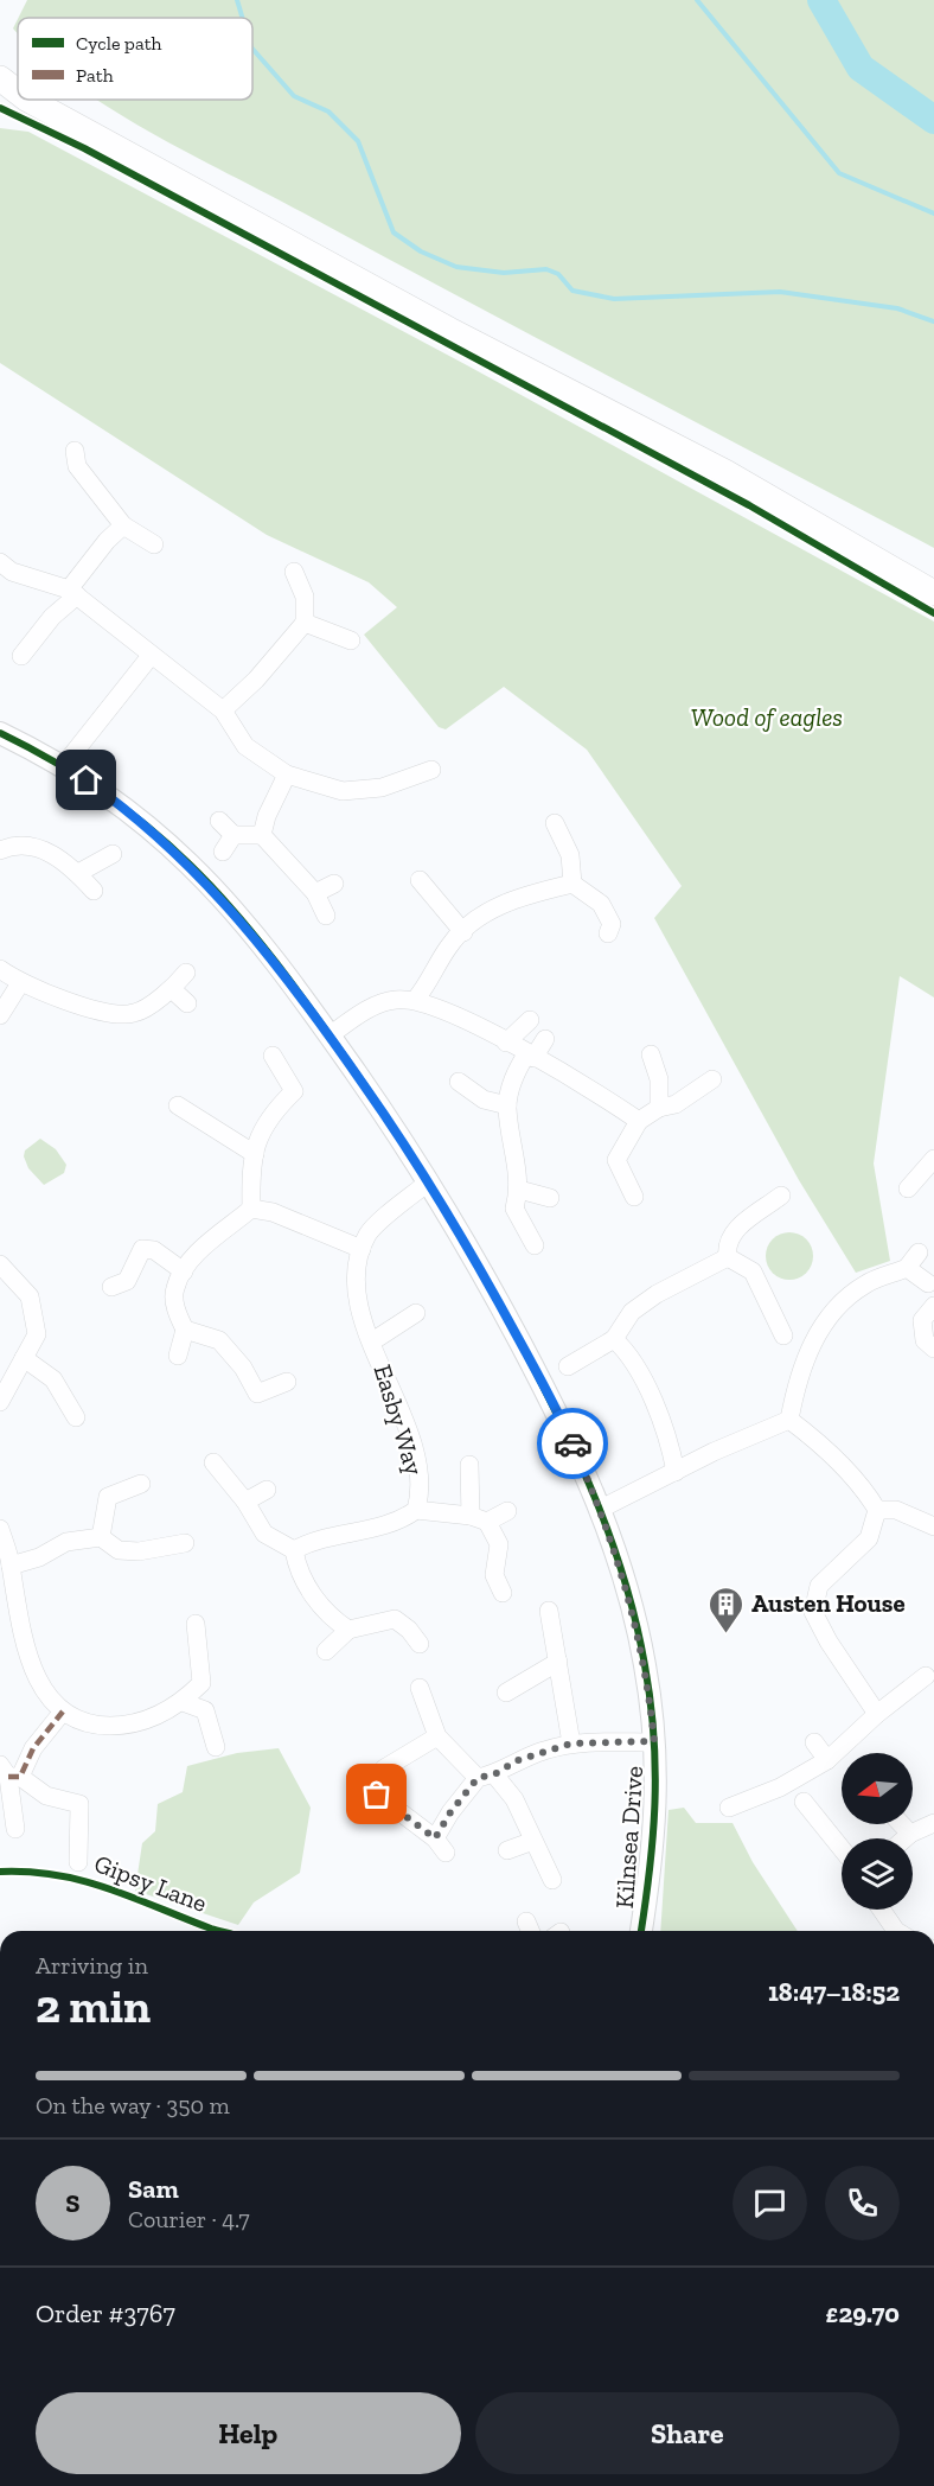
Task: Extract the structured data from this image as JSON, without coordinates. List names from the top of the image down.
{
  "streets": {
    "street": ["Easby Way", "Kilnsea Drive"],
    "cycle path": ["Gipsy Lane"]
  },
  "parks": ["Wood of eagles"],
  "places": {
    "building": ["Austen House"]
  },
  "legend": ["Cycle path", "Path"],
  "north": "left",
  "page": {
    "heading": ["2 min", "Arriving in", "18:47–18:52"],
    "panel": [
      "Sam",
      "Courier · 4.7",
      "Order #3767",
      "£29.70"
    ],
    "bar": "On the way · 350 m",
    "round": "S",
    "buttons": ["Help", "Share"]
  }
}
